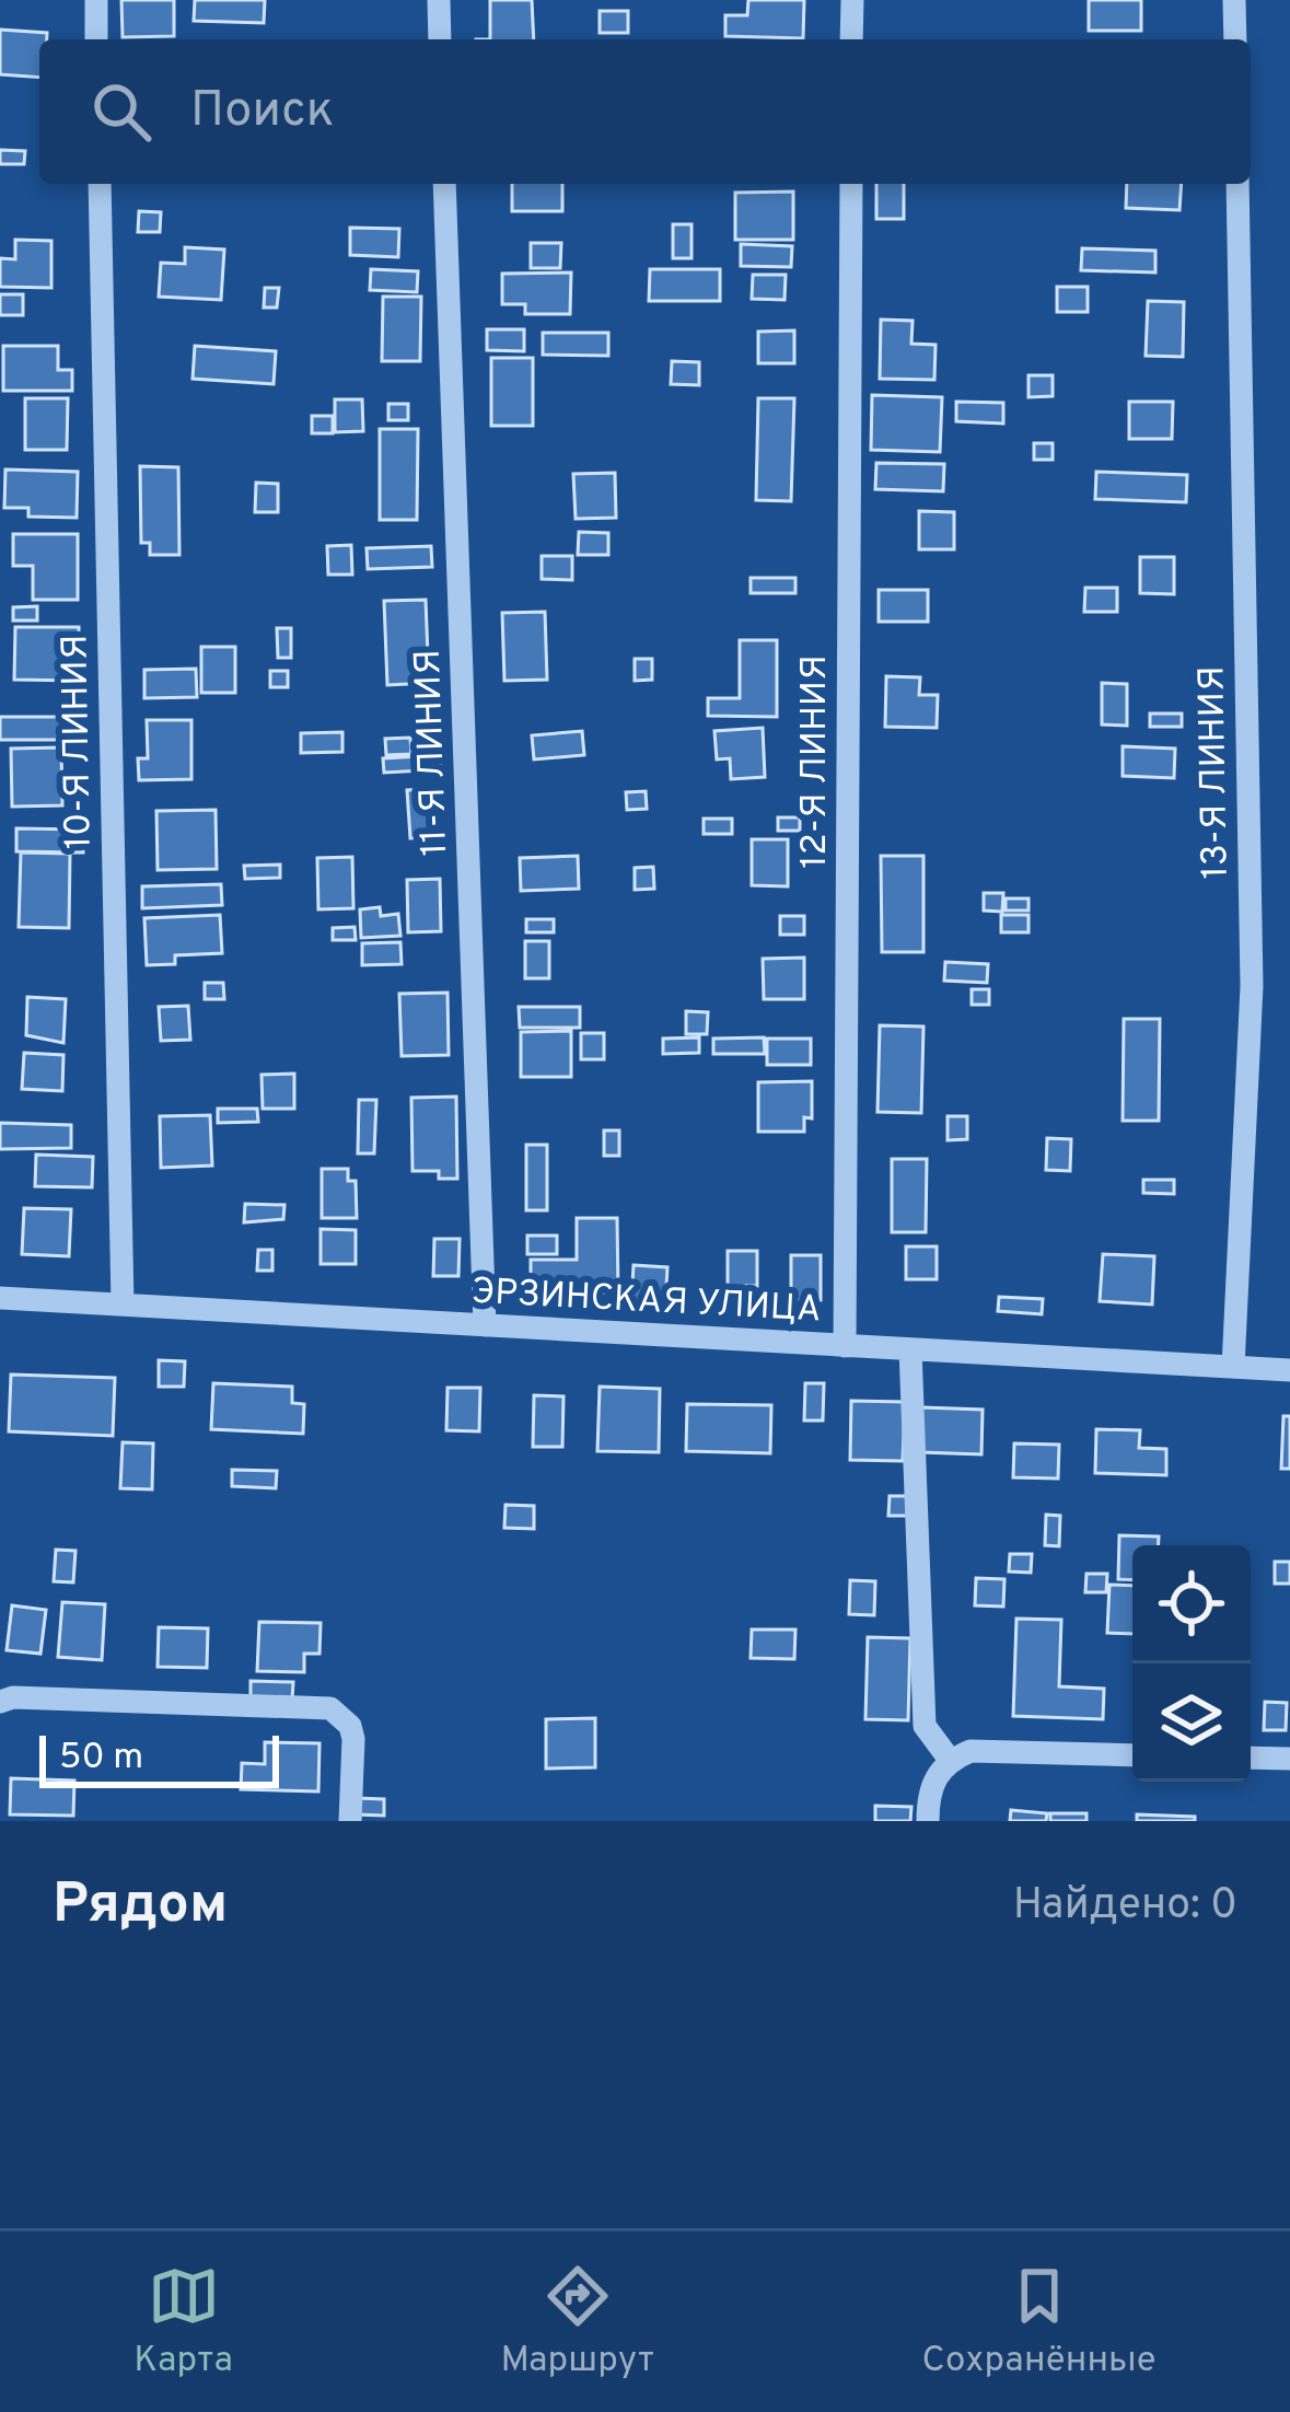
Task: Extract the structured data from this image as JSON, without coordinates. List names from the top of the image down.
{
  "streets": {
    "street": [
      "10-Я ЛИНИЯ",
      "11-Я ЛИНИЯ",
      "12-Я ЛИНИЯ",
      "13-Я ЛИНИЯ",
      "ЭРЗИНСКАЯ УЛИЦА"
    ]
  },
  "crossings": [
    ["10-Я ЛИНИЯ", "ЭРЗИНСКАЯ УЛИЦА"],
    ["11-Я ЛИНИЯ", "ЭРЗИНСКАЯ УЛИЦА"],
    ["12-Я ЛИНИЯ", "ЭРЗИНСКАЯ УЛИЦА"],
    ["13-Я ЛИНИЯ", "ЭРЗИНСКАЯ УЛИЦА"]
  ],
  "scale_bar": "50 m",
  "page": {
    "search": "Поиск",
    "scale": "50 m",
    "heading": ["Рядом", "Найдено: 0"],
    "nav": ["Карта", "Маршрут", "Сохранённые"]
  }
}
